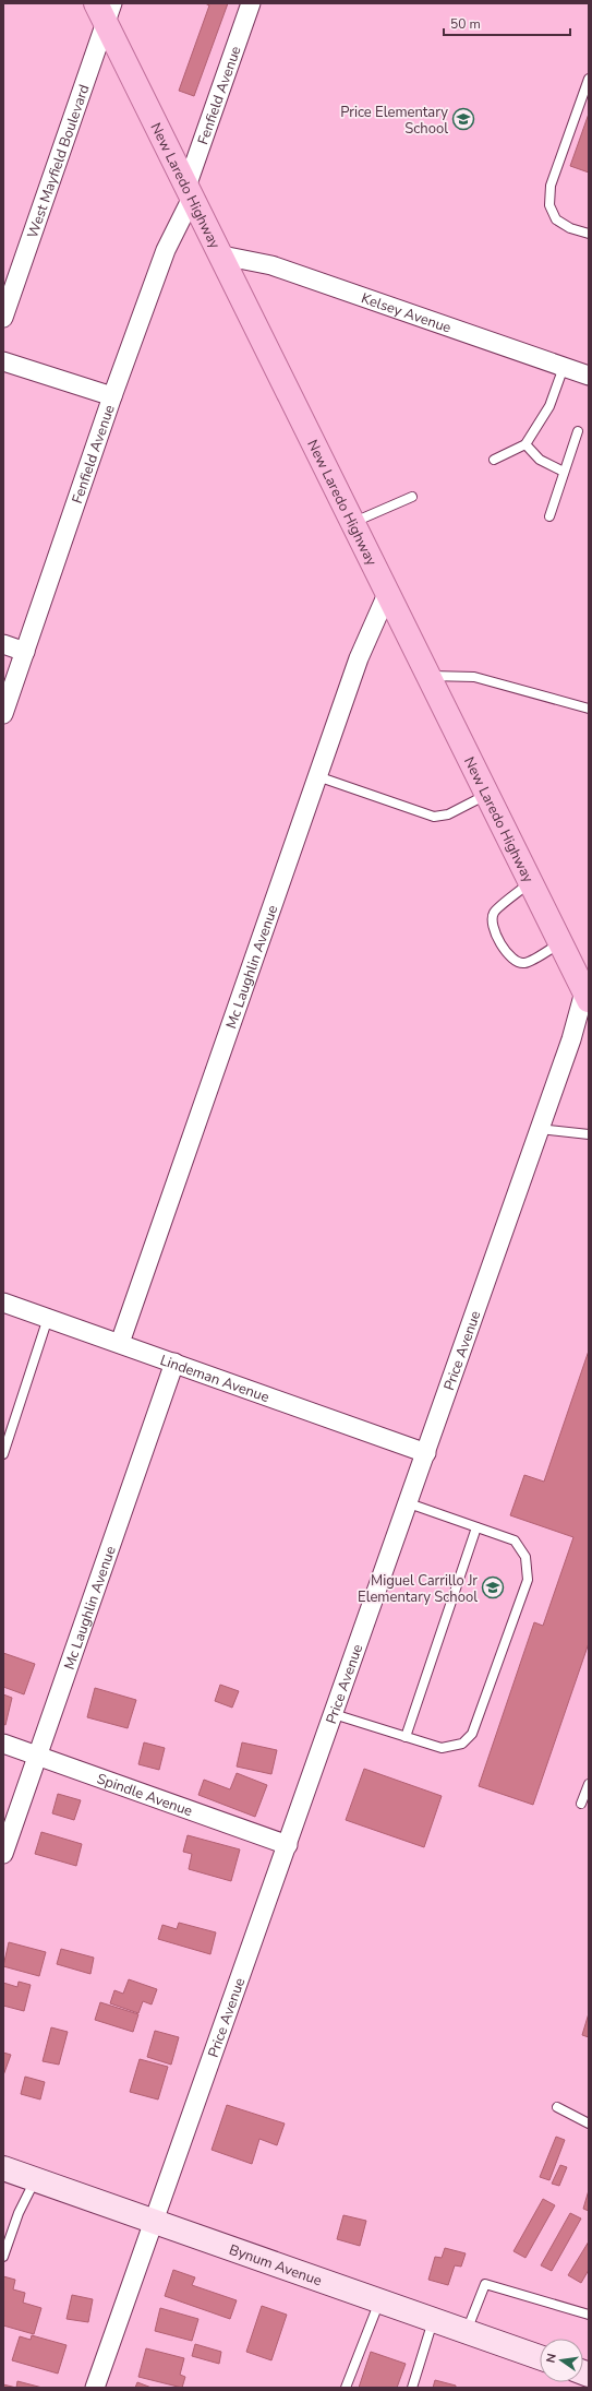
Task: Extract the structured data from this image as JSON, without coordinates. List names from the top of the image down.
{
  "streets": {
    "main road": ["New Laredo Highway", "Bynum Avenue"],
    "street": [
      "Fenfield Avenue",
      "West Mayfield Boulevard",
      "Kelsey Avenue",
      "Mc Laughlin Avenue",
      "Price Avenue",
      "Lindeman Avenue",
      "Spindle Avenue"
    ]
  },
  "crossings": [
    ["Fenfield Avenue", "New Laredo Highway"],
    ["West Mayfield Boulevard", "New Laredo Highway"],
    ["New Laredo Highway", "Kelsey Avenue"],
    ["New Laredo Highway", "Mc Laughlin Avenue"],
    ["New Laredo Highway", "Price Avenue"],
    ["Mc Laughlin Avenue", "Lindeman Avenue"],
    ["Mc Laughlin Avenue", "Spindle Avenue"],
    ["Price Avenue", "Lindeman Avenue"],
    ["Price Avenue", "Spindle Avenue"],
    ["Price Avenue", "Bynum Avenue"]
  ],
  "places": {
    "school or university": ["Price Elementary School", "Miguel Carrillo Jr Elementary School"]
  },
  "scale_bar": "50 m",
  "north": "left"
}
